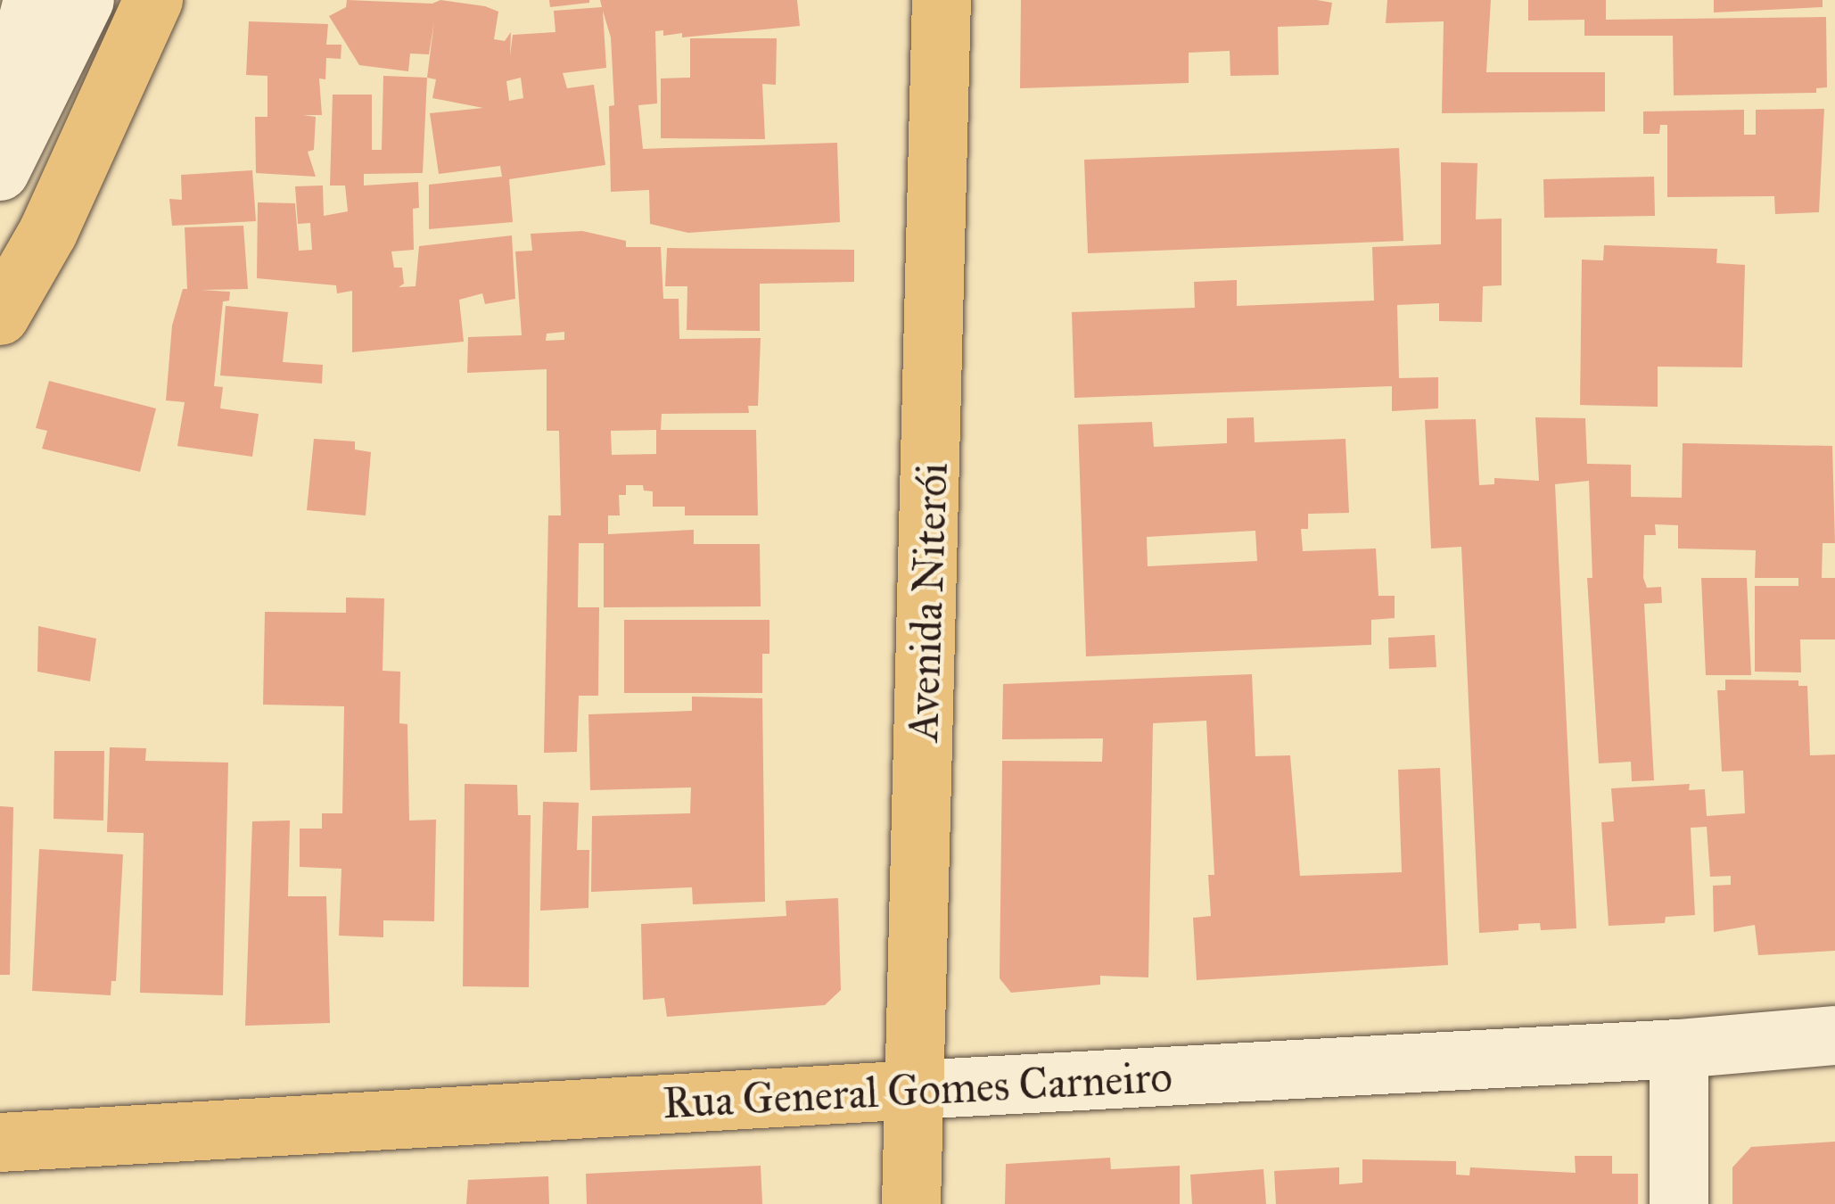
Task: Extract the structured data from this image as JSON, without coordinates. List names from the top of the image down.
{
  "streets": {
    "main road": ["Avenida Niterói", "Rua General Gomes Carneiro"]
  },
  "crossings": [
    ["Avenida Niterói", "Rua General Gomes Carneiro"]
  ]
}
